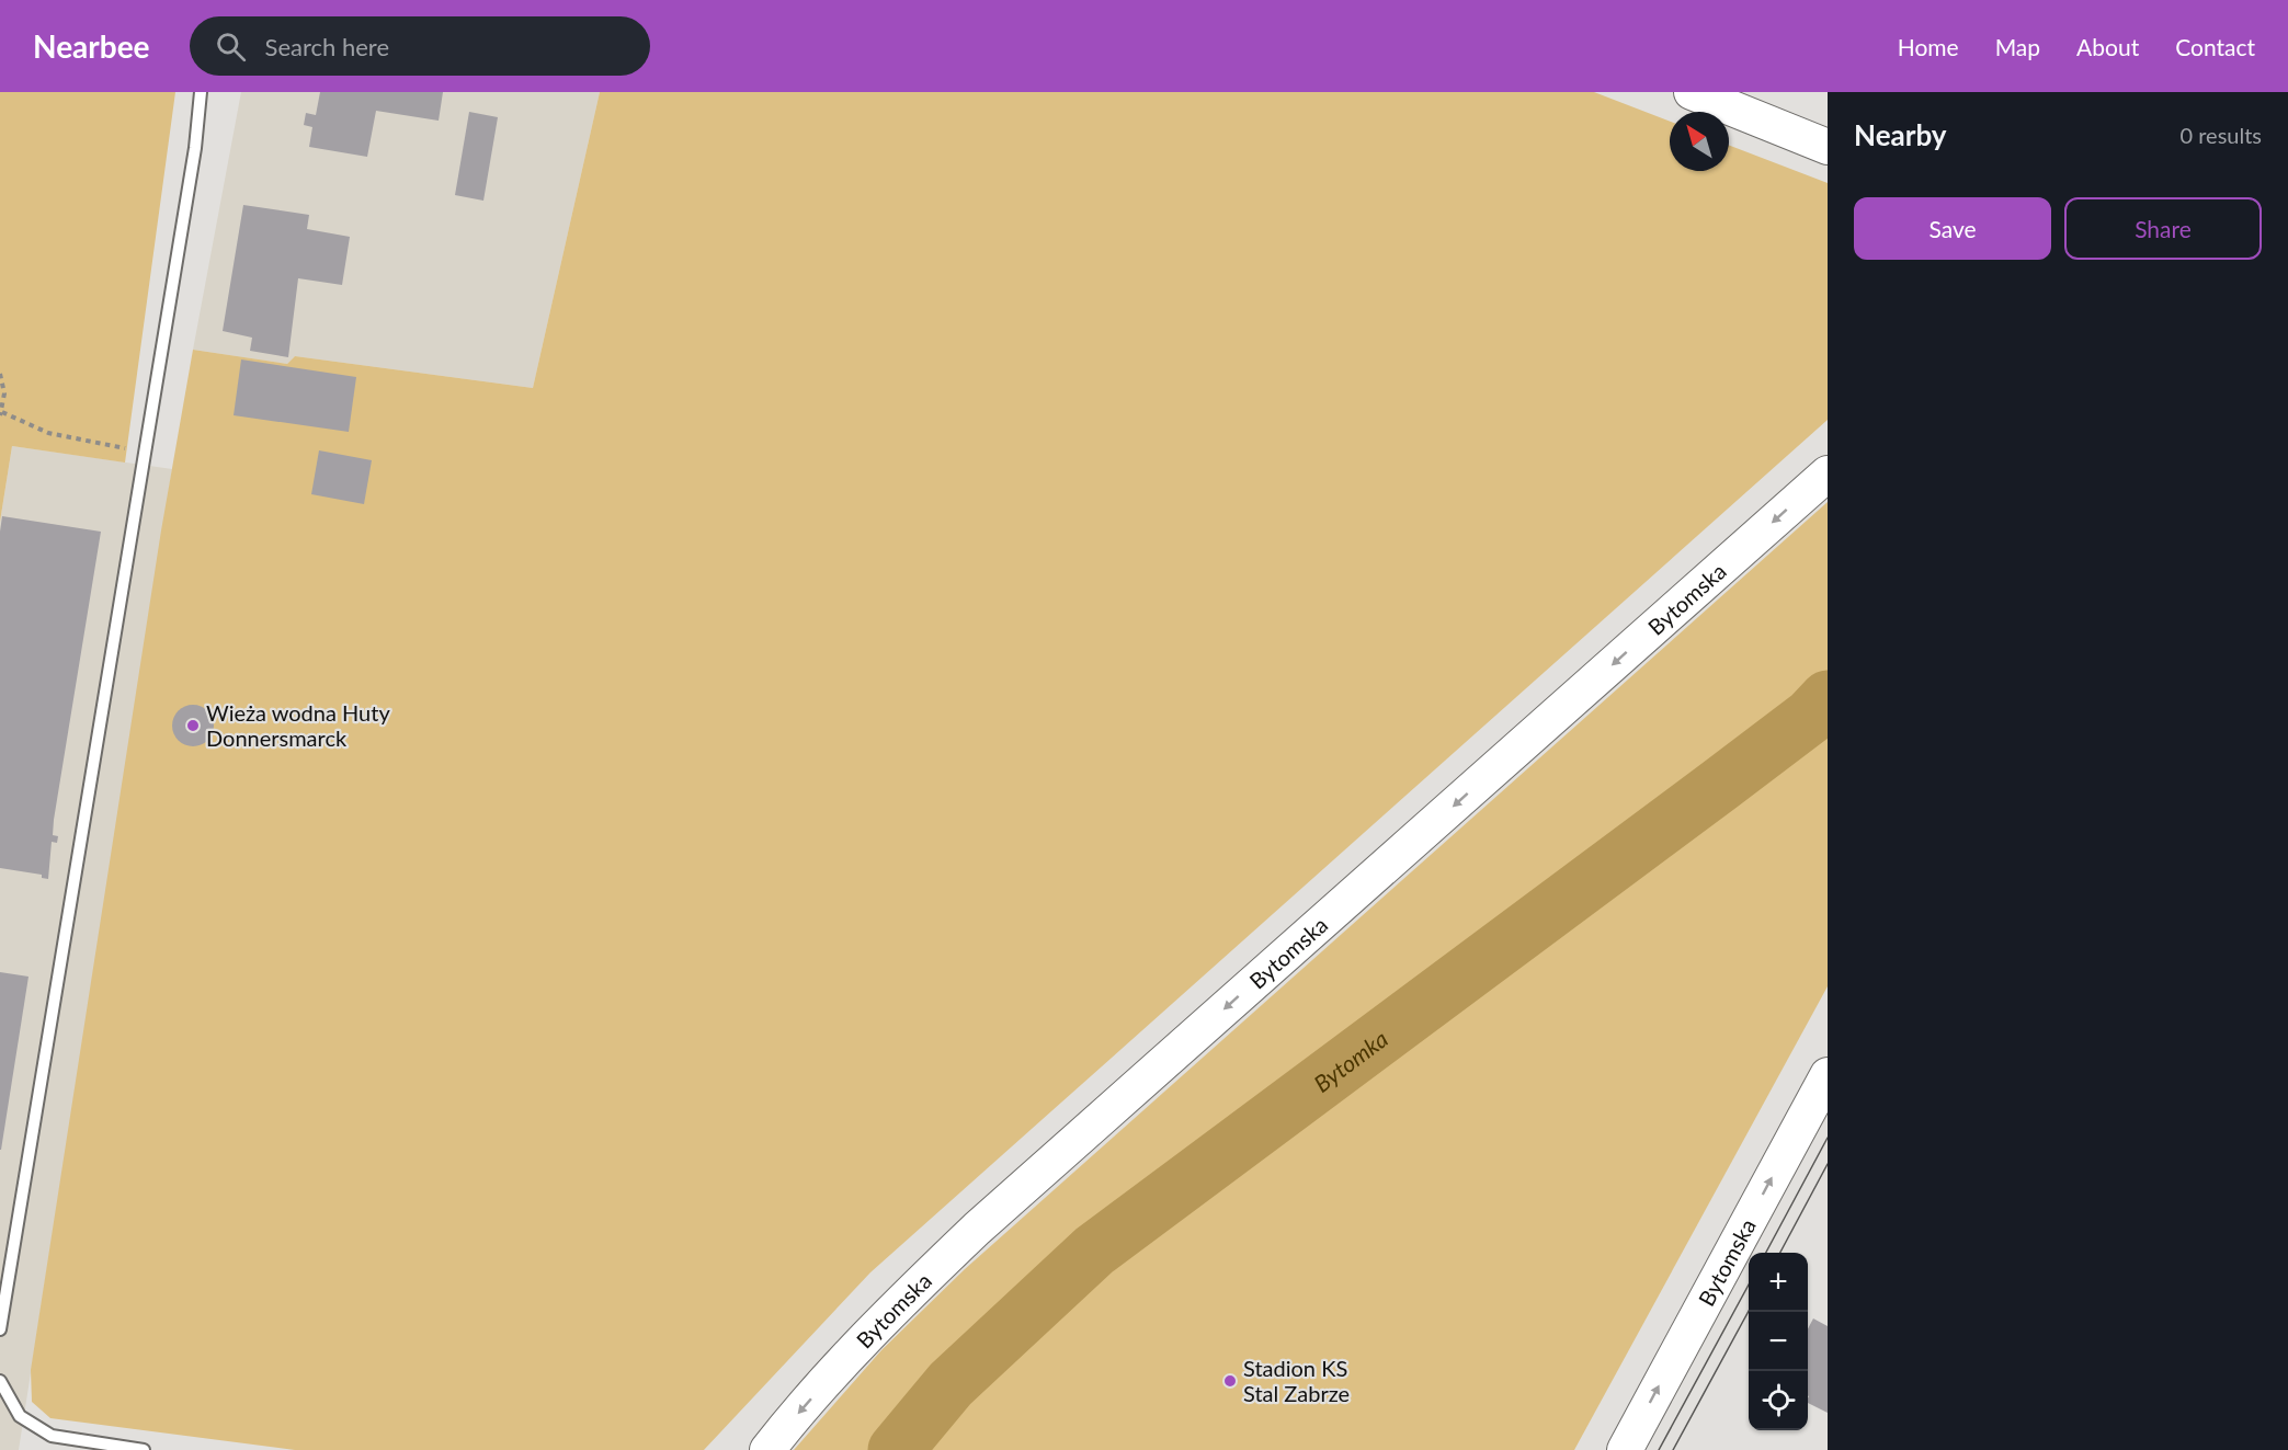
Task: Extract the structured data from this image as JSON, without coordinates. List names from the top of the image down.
{
  "streets": {
    "street": ["Bytomska"]
  },
  "water": ["Bytomka"],
  "places": ["Wieża wodna Huty Donnersmarck", "Stadion KS Stal Zabrze"],
  "north": "top left",
  "page": {
    "header": "Nearbee",
    "search": "Search here",
    "nav": [
      "Home",
      "Map",
      "About",
      "Contact"
    ],
    "heading": ["Nearby", "0 results"],
    "buttons": ["Save", "Share"],
    "map_buttons": ["+", "−"]
  }
}
